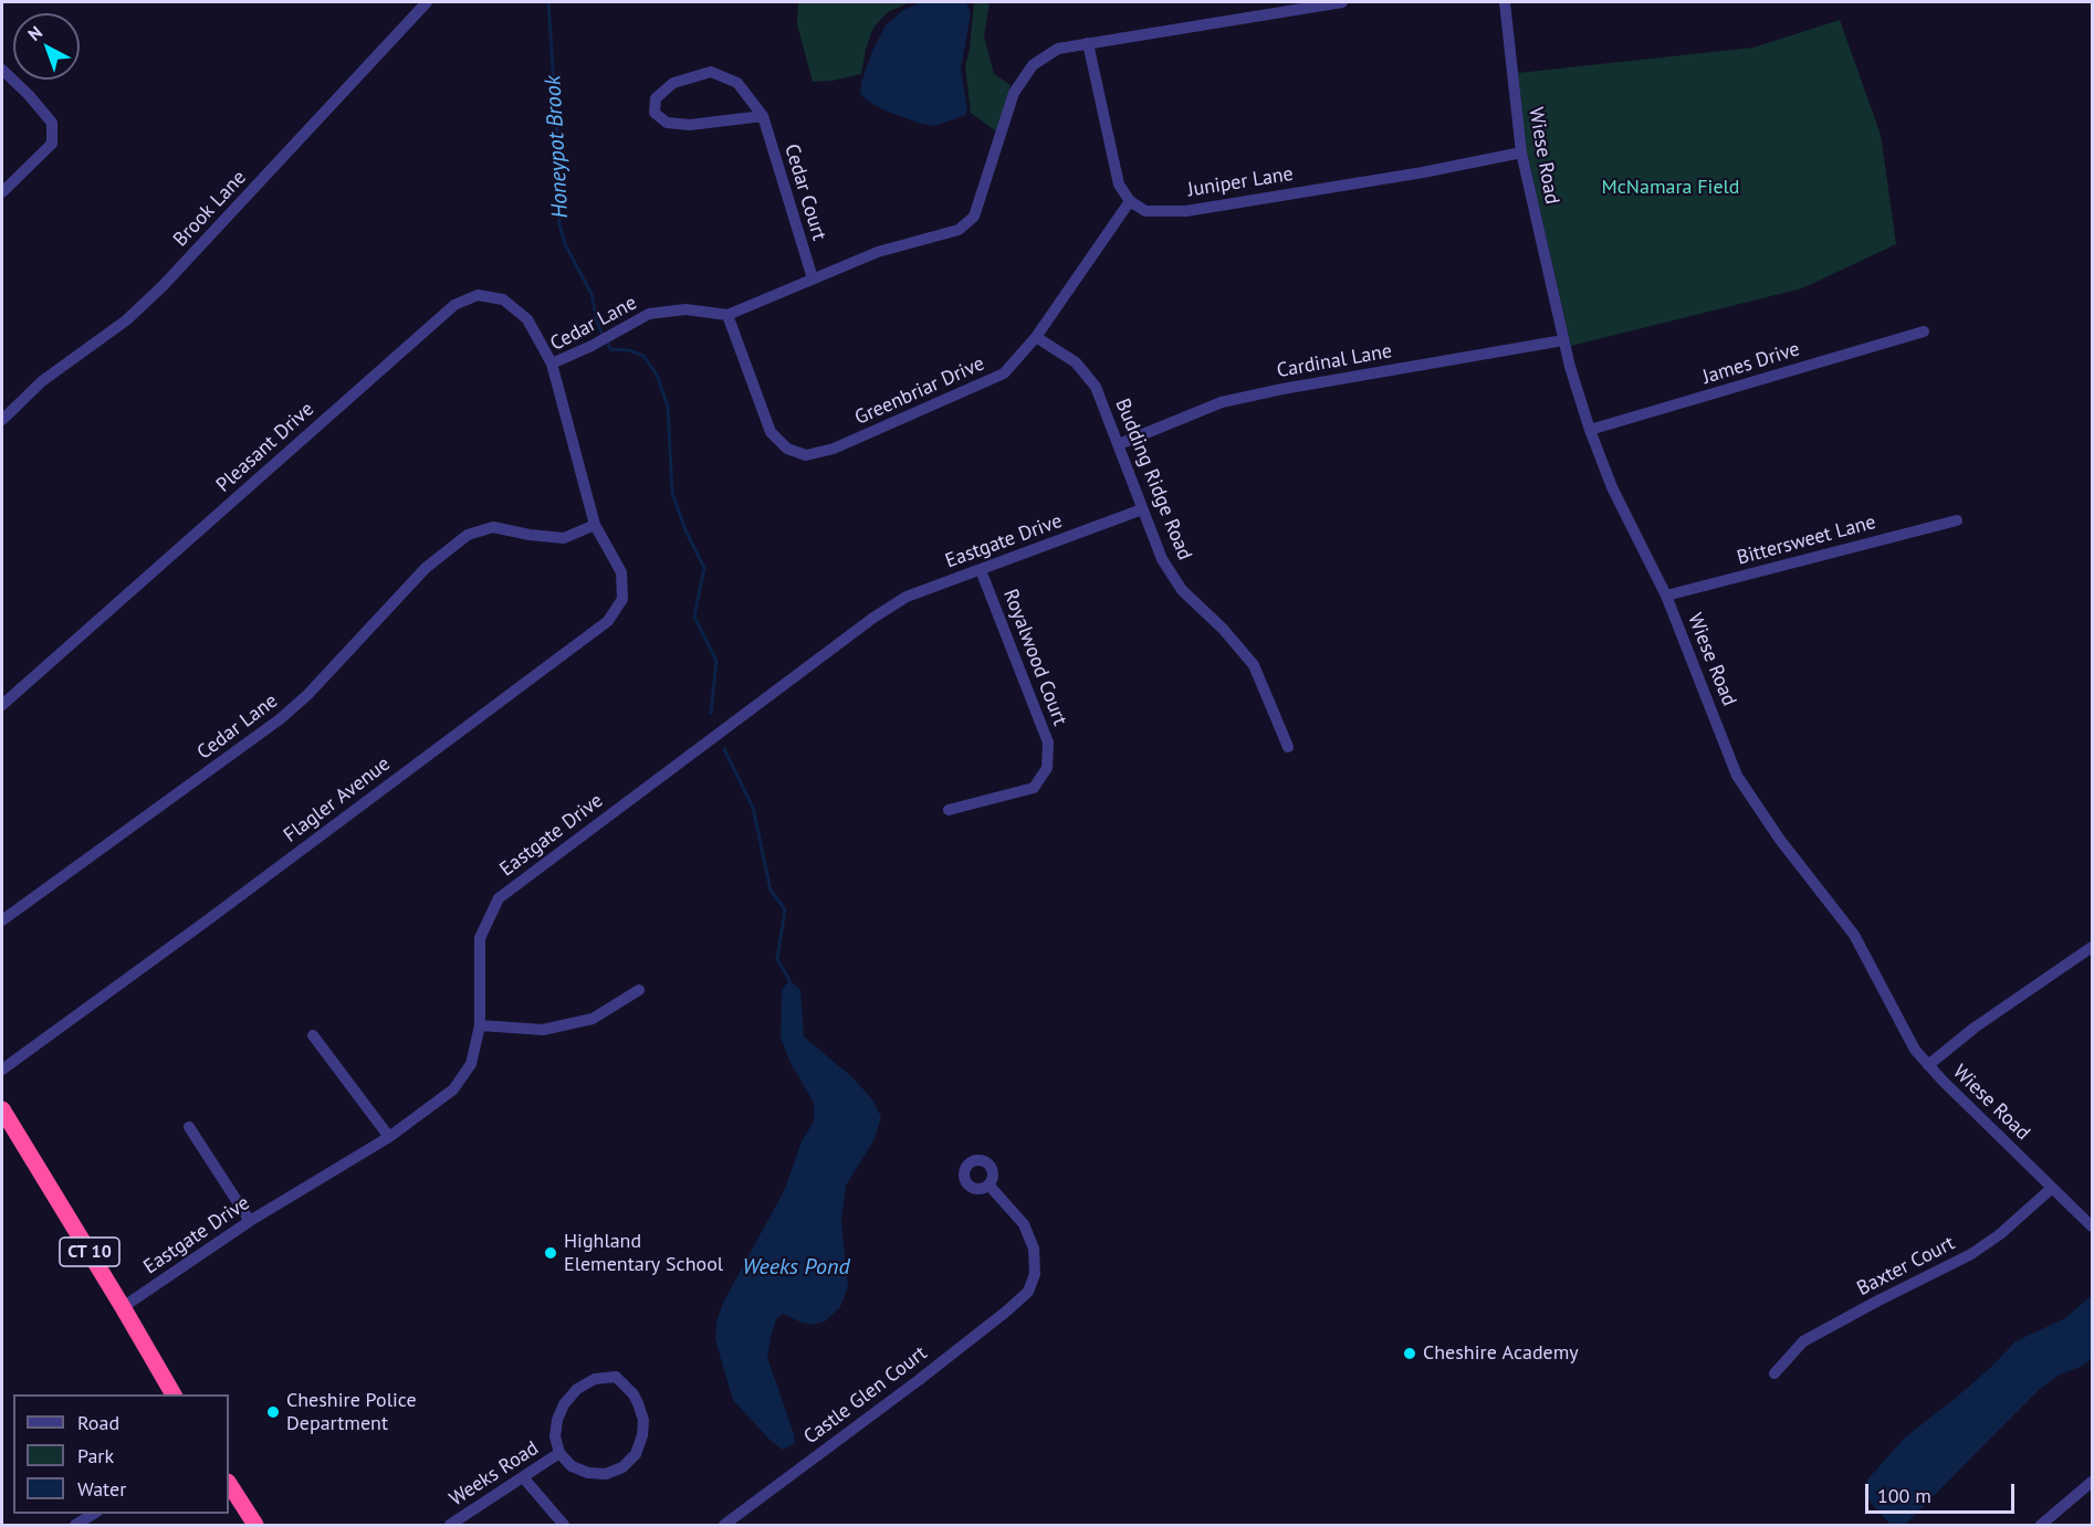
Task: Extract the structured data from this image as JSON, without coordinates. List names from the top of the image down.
{
  "streets": {
    "highway": ["CT 10"],
    "street": [
      "Wiese Road",
      "Juniper Lane",
      "Cedar Court",
      "Brook Lane",
      "Cedar Lane",
      "Cardinal Lane",
      "James Drive",
      "Greenbriar Drive",
      "Pleasant Drive",
      "Budding Ridge Road",
      "Bittersweet Lane",
      "Eastgate Drive",
      "Royalwood Court",
      "Flagler Avenue",
      "Baxter Court",
      "Castle Glen Court",
      "Weeks Road"
    ]
  },
  "crossings": [
    ["Wiese Road", "Juniper Lane"],
    ["Wiese Road", "Cardinal Lane"],
    ["Wiese Road", "James Drive"],
    ["Wiese Road", "Bittersweet Lane"],
    ["Wiese Road", "Baxter Court"],
    ["Juniper Lane", "Greenbriar Drive"],
    ["Cedar Lane", "Greenbriar Drive"],
    ["Cedar Lane", "Pleasant Drive"],
    ["Cedar Lane", "Flagler Avenue"],
    ["Cardinal Lane", "Budding Ridge Road"],
    ["Greenbriar Drive", "Budding Ridge Road"],
    ["Budding Ridge Road", "Eastgate Drive"],
    ["Eastgate Drive", "Royalwood Court"],
    ["Eastgate Drive", "CT 10"]
  ],
  "water": ["Honeypot Brook", "Weeks Pond"],
  "parks": ["McNamara Field"],
  "places": ["Highland Elementary School", "Cheshire Academy", "Cheshire Police Department"],
  "legend": ["Road", "Park", "Water"],
  "scale_bar": "100 m",
  "north": "top left"
}
